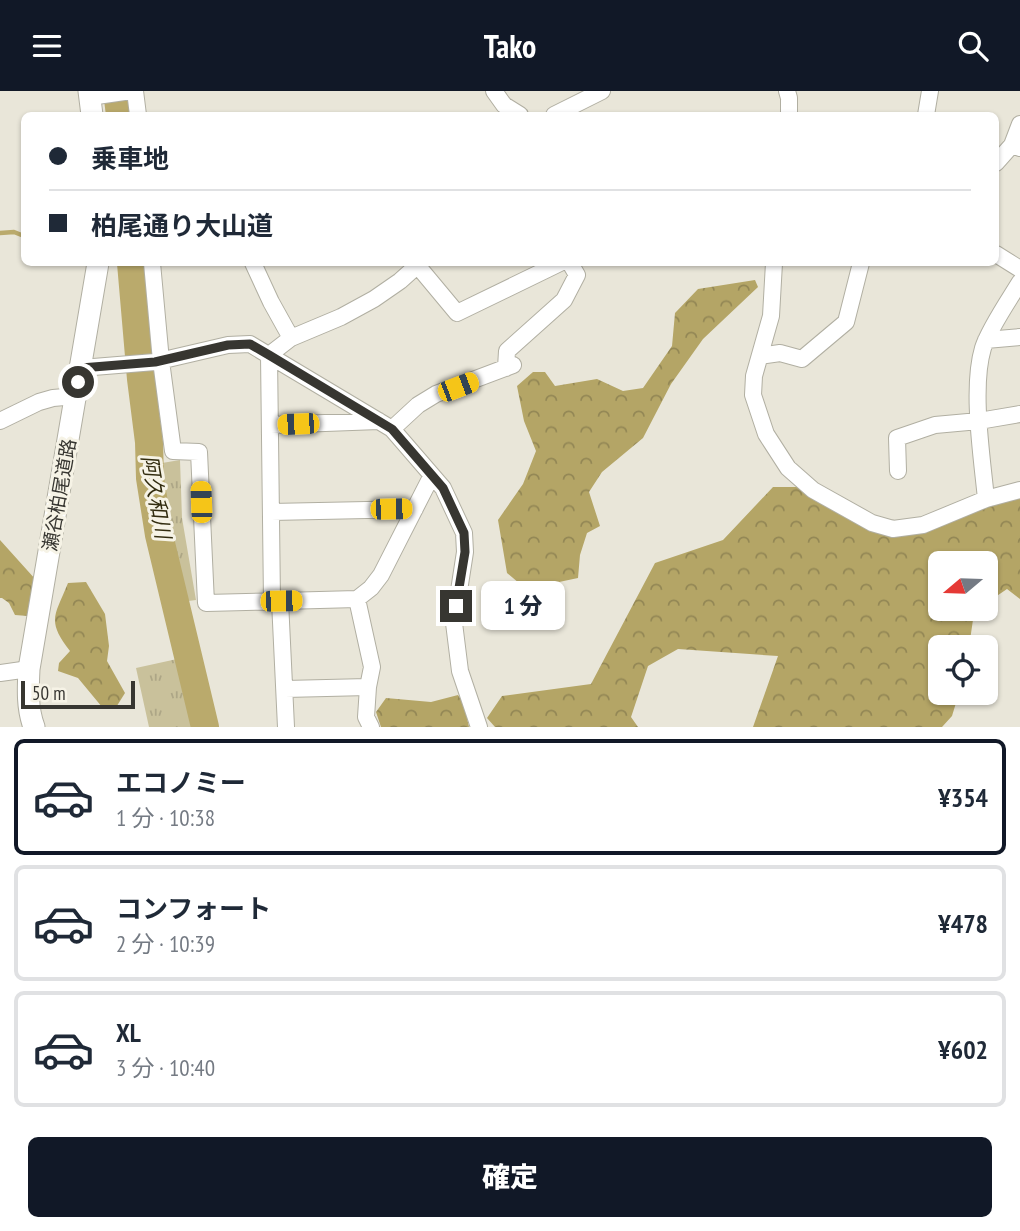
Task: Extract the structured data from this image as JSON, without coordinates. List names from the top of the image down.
{
  "streets": {
    "main road": ["瀬谷柏尾道路"]
  },
  "water": ["阿久和川"],
  "scale_bar": "50 m",
  "north": "left",
  "page": {
    "header": "Tako",
    "banner": ["乗車地", "柏尾通り大山道"],
    "bubble": "1 分",
    "scale": "50 m",
    "list": [
      {
        "name": "エコノミー",
        "note": "1 分 · 10:38",
        "value": "¥354"
      },
      {
        "name": "コンフォート",
        "note": "2 分 · 10:39",
        "value": "¥478"
      },
      {
        "name": "XL",
        "note": "3 分 · 10:40",
        "value": "¥602"
      }
    ],
    "buttons": "確定"
  }
}
